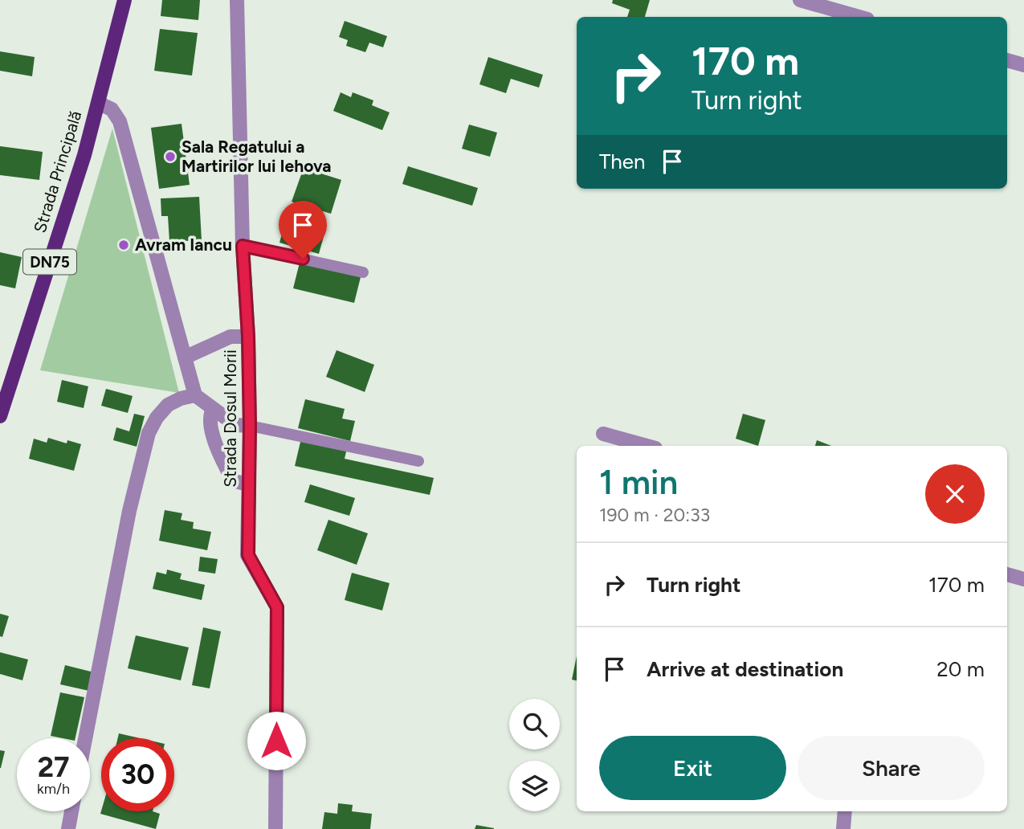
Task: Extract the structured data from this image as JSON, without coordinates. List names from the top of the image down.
{
  "streets": {
    "main road": ["Strada Principală", "DN75"],
    "street": ["Strada Dosul Morii"]
  },
  "places": ["Sala Regatului a Martirilor lui Iehova", "Avram Iancu"],
  "page": {
    "turn": ["170 m", "Turn right"],
    "then": "Then",
    "heading": ["1 min", "190 m · 20:33"],
    "list": [
      {
        "name": "Turn right",
        "value": "170 m"
      },
      {
        "name": "Arrive at destination",
        "value": "20 m"
      }
    ],
    "buttons": ["Exit", "Share"],
    "speed": "27 km/h",
    "limit": "30"
  }
}
